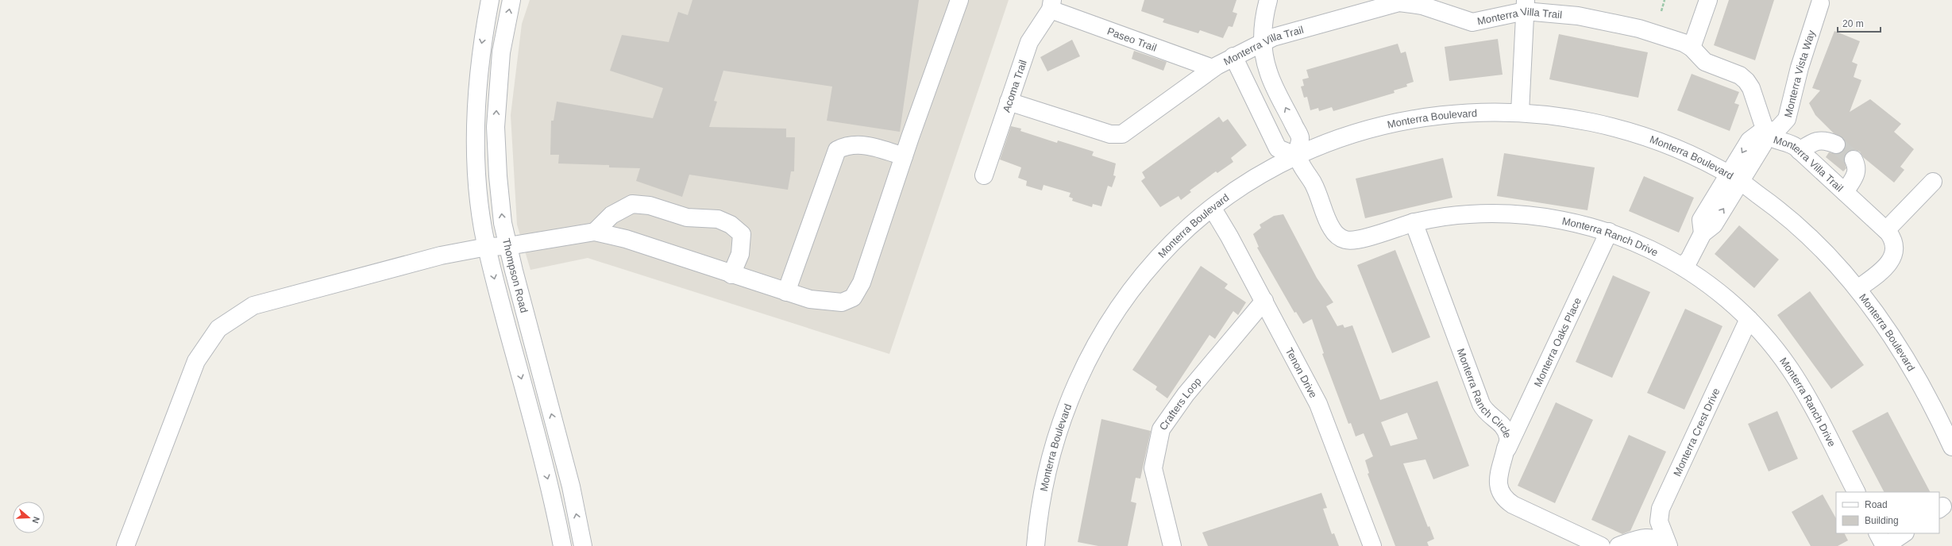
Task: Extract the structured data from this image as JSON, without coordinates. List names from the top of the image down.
{
  "streets": {
    "street": [
      "Monterra Villa Trail",
      "Paseo Trail",
      "Monterra Vista Way",
      "Acoma Trail",
      "Monterra Boulevard",
      "Monterra Ranch Drive",
      "Thompson Road",
      "Monterra Oaks Place",
      "Tenon Drive",
      "Monterra Ranch Circle",
      "Crafters Loop",
      "Monterra Crest Drive"
    ]
  },
  "crossings": [
    ["Monterra Villa Trail", "Paseo Trail"],
    ["Monterra Villa Trail", "Monterra Vista Way"],
    ["Monterra Villa Trail", "Acoma Trail"],
    ["Monterra Villa Trail", "Monterra Boulevard"],
    ["Paseo Trail", "Acoma Trail"],
    ["Monterra Vista Way", "Monterra Boulevard"],
    ["Monterra Vista Way", "Monterra Ranch Drive"],
    ["Monterra Boulevard", "Monterra Ranch Drive"],
    ["Monterra Boulevard", "Tenon Drive"],
    ["Monterra Ranch Drive", "Monterra Oaks Place"],
    ["Monterra Ranch Drive", "Monterra Ranch Circle"],
    ["Monterra Ranch Drive", "Monterra Crest Drive"],
    ["Monterra Oaks Place", "Monterra Ranch Circle"],
    ["Tenon Drive", "Crafters Loop"]
  ],
  "legend": ["Road", "Building"],
  "scale_bar": "20 m",
  "north": "right"
}
